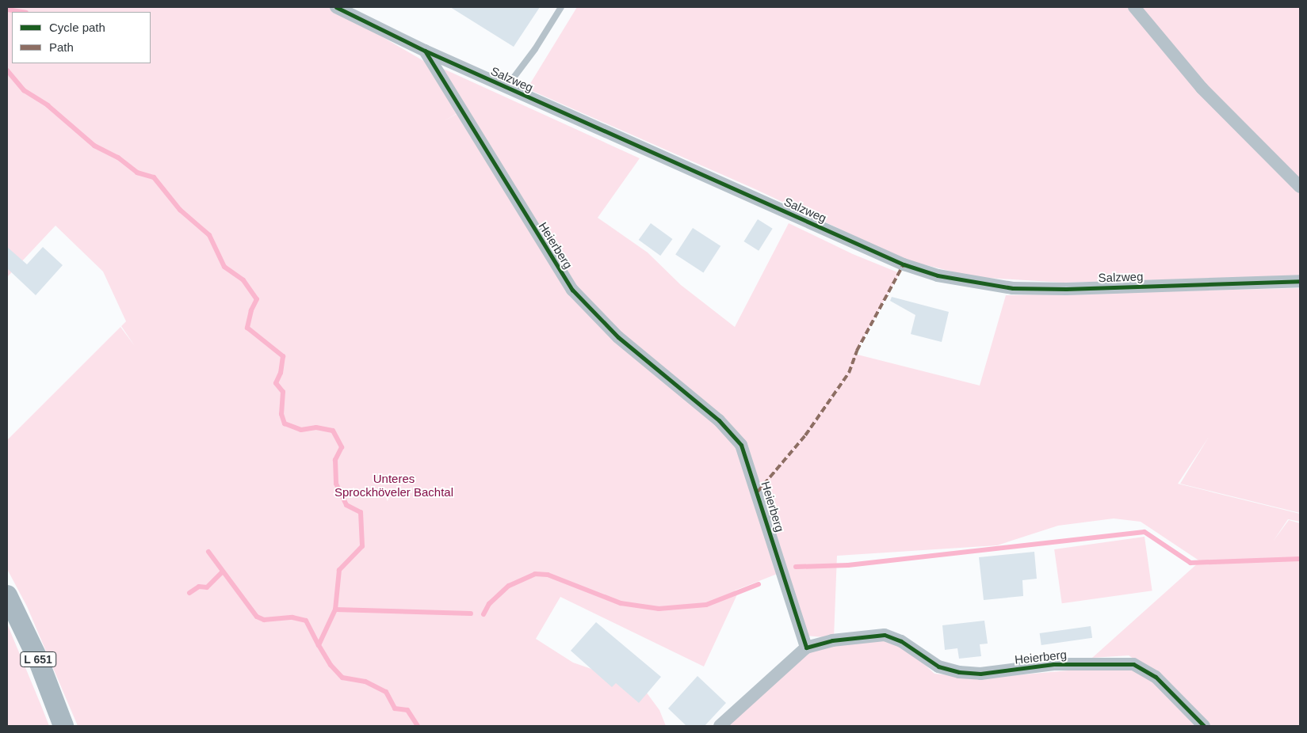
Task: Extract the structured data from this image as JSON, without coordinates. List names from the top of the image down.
{
  "streets": {
    "main road": ["L 651"],
    "street": ["Salzweg", "Heierberg"]
  },
  "crossings": [
    ["Salzweg", "Heierberg"]
  ],
  "parks": ["Unteres Sprockhöveler Bachtal"],
  "legend": ["Cycle path", "Path"]
}
